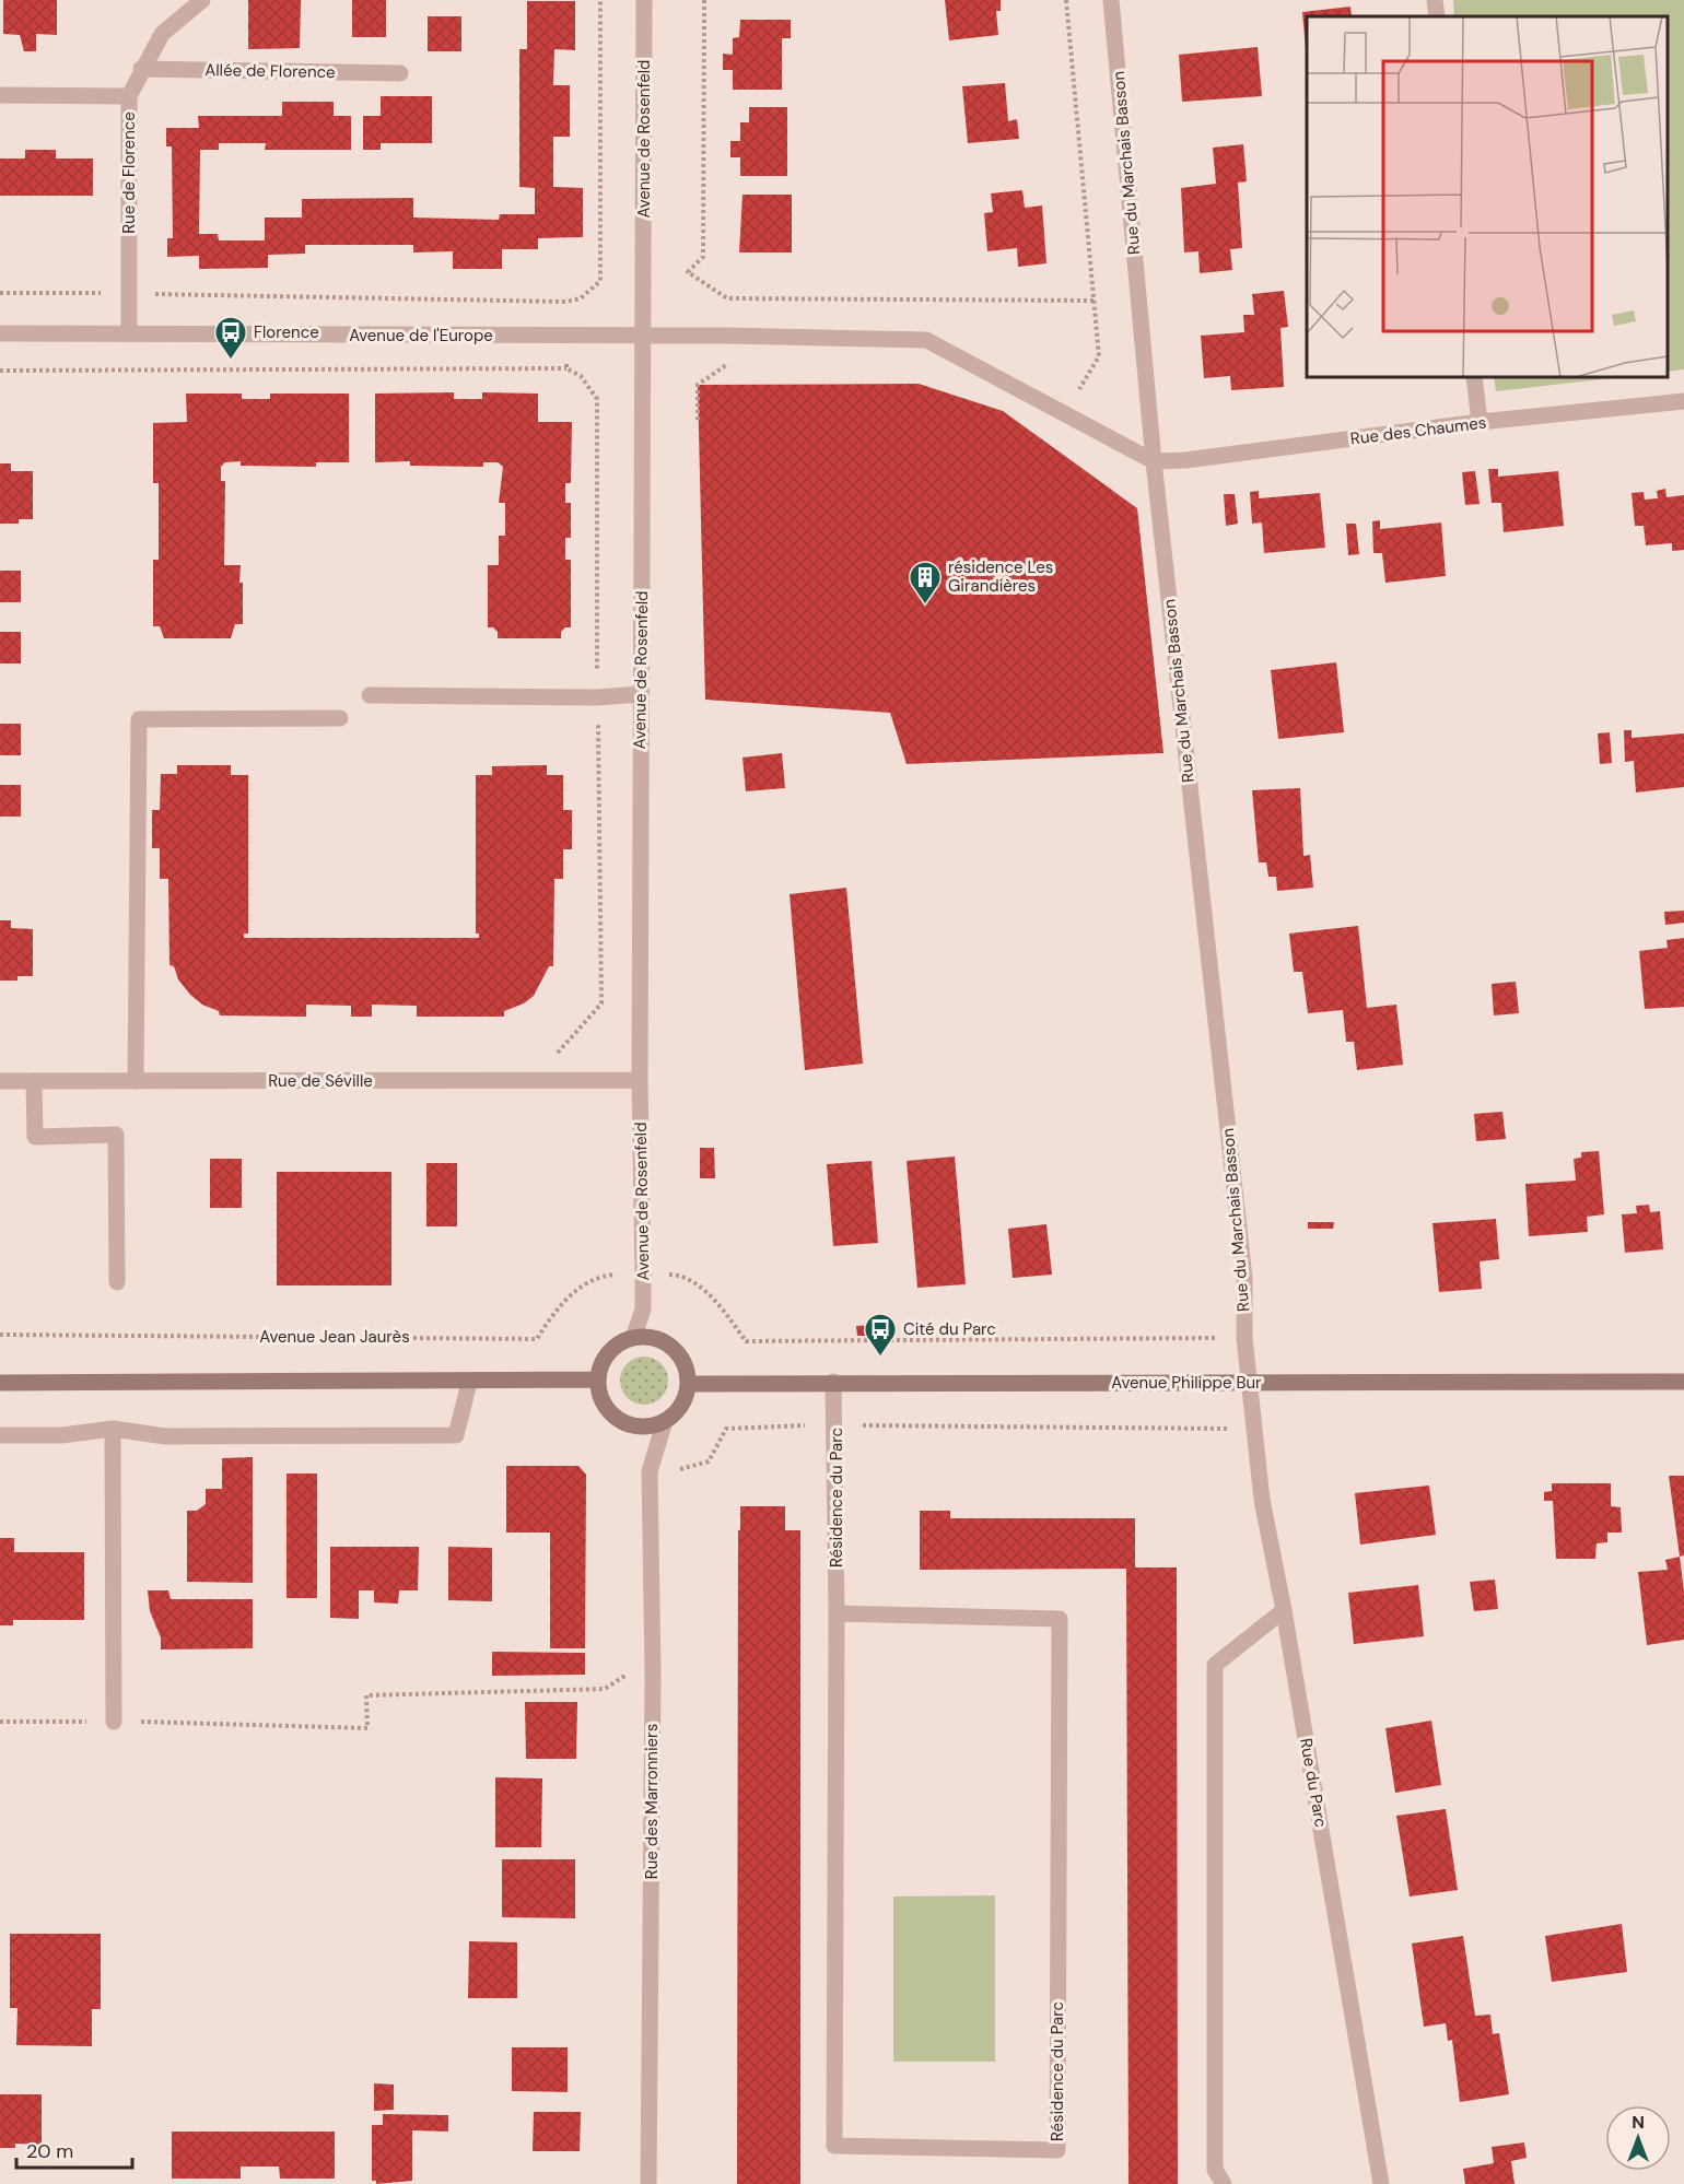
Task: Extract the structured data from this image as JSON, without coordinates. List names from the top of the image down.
{
  "streets": {
    "street": [
      "Allée de Florence",
      "Avenue de Rosenfeld",
      "Rue du Marchais Basson",
      "Rue de Florence",
      "Avenue de l'Europe",
      "Rue des Chaumes",
      "Rue de Séville",
      "Avenue Philippe Bur",
      "Résidence du Parc",
      "Rue du Parc",
      "Rue des Marronniers"
    ],
    "path": ["Avenue Jean Jaurès"]
  },
  "crossings": [
    ["Allée de Florence", "Rue de Florence"],
    ["Avenue de Rosenfeld", "Avenue de l'Europe"],
    ["Avenue de Rosenfeld", "Rue de Séville"],
    ["Avenue de Rosenfeld", "Avenue Jean Jaurès"],
    ["Avenue de Rosenfeld", "Avenue Philippe Bur"],
    ["Avenue de Rosenfeld", "Rue des Marronniers"],
    ["Rue du Marchais Basson", "Avenue de l'Europe"],
    ["Rue du Marchais Basson", "Rue des Chaumes"],
    ["Rue du Marchais Basson", "Avenue Philippe Bur"],
    ["Rue du Marchais Basson", "Rue du Parc"],
    ["Rue de Florence", "Avenue de l'Europe"],
    ["Avenue de l'Europe", "Rue des Chaumes"],
    ["Avenue Philippe Bur", "Résidence du Parc"],
    ["Avenue Philippe Bur", "Rue du Parc"],
    ["Avenue Philippe Bur", "Rue des Marronniers"]
  ],
  "places": {
    "bus stop": ["Florence", "Cité du Parc"],
    "building": ["résidence Les Girandières"]
  },
  "scale_bar": "20 m",
  "north": "top"
}
